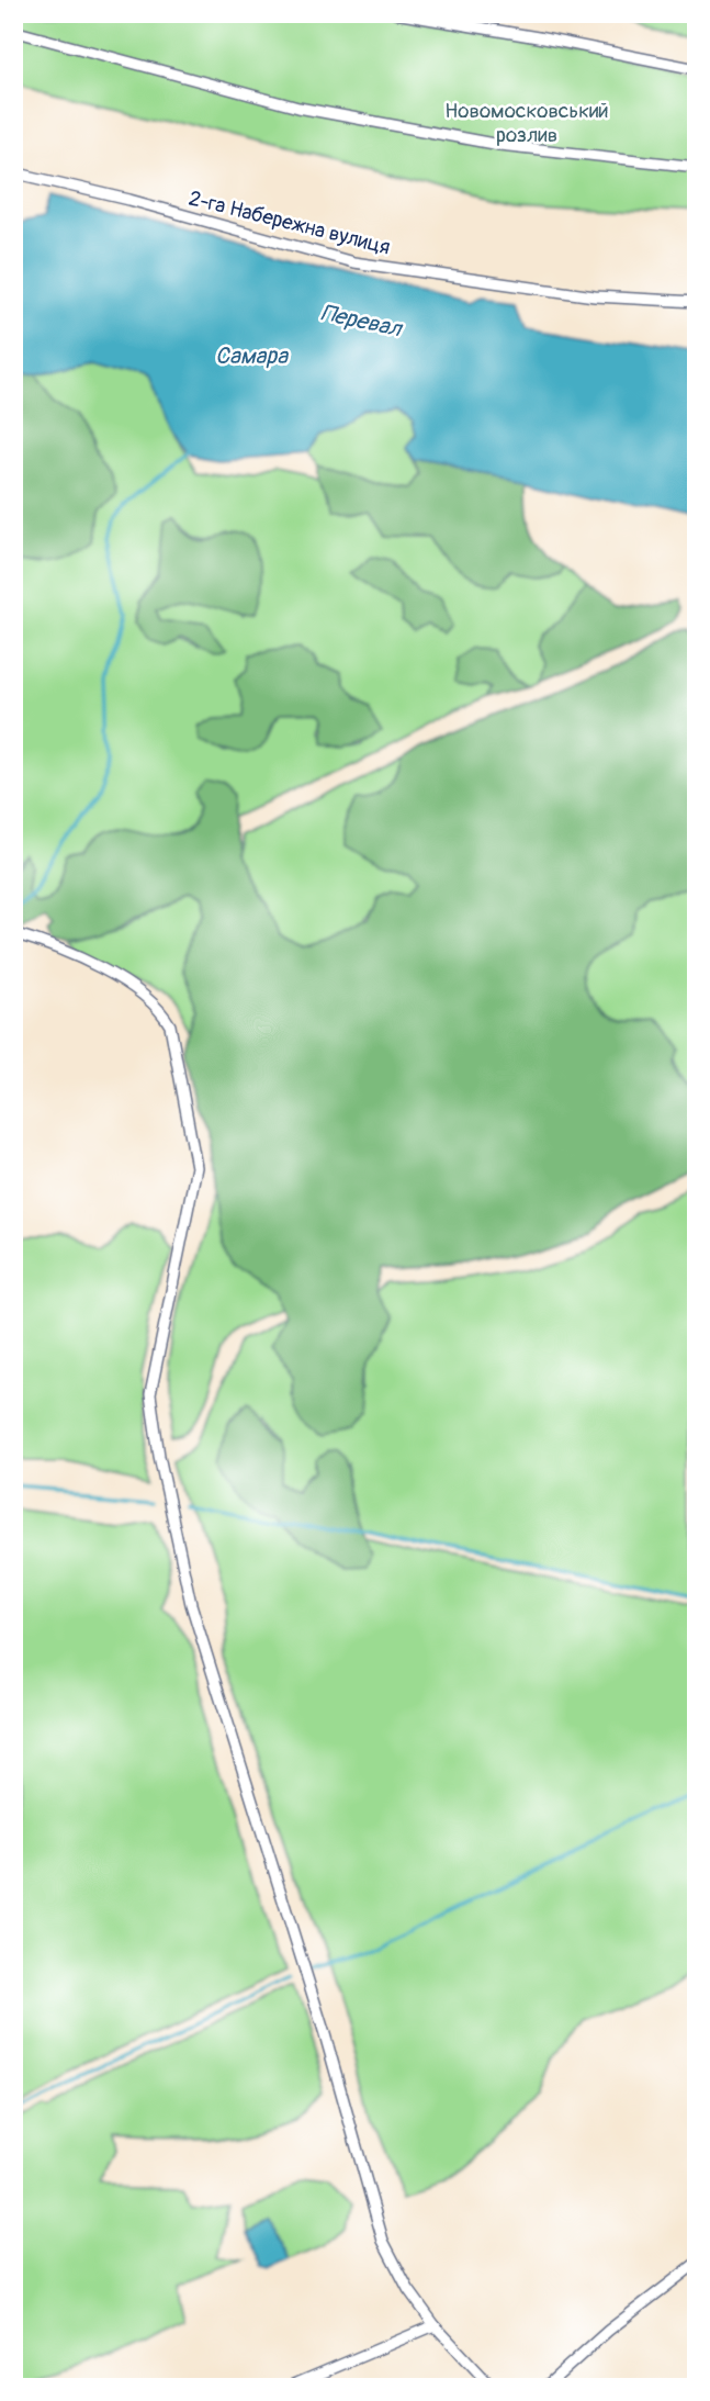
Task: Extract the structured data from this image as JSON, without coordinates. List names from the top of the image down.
{
  "streets": {
    "street": ["2-га Набережна вулиця"]
  },
  "water": ["Перевал", "Самара"],
  "parks": ["Новомосковський розлив"]
}
